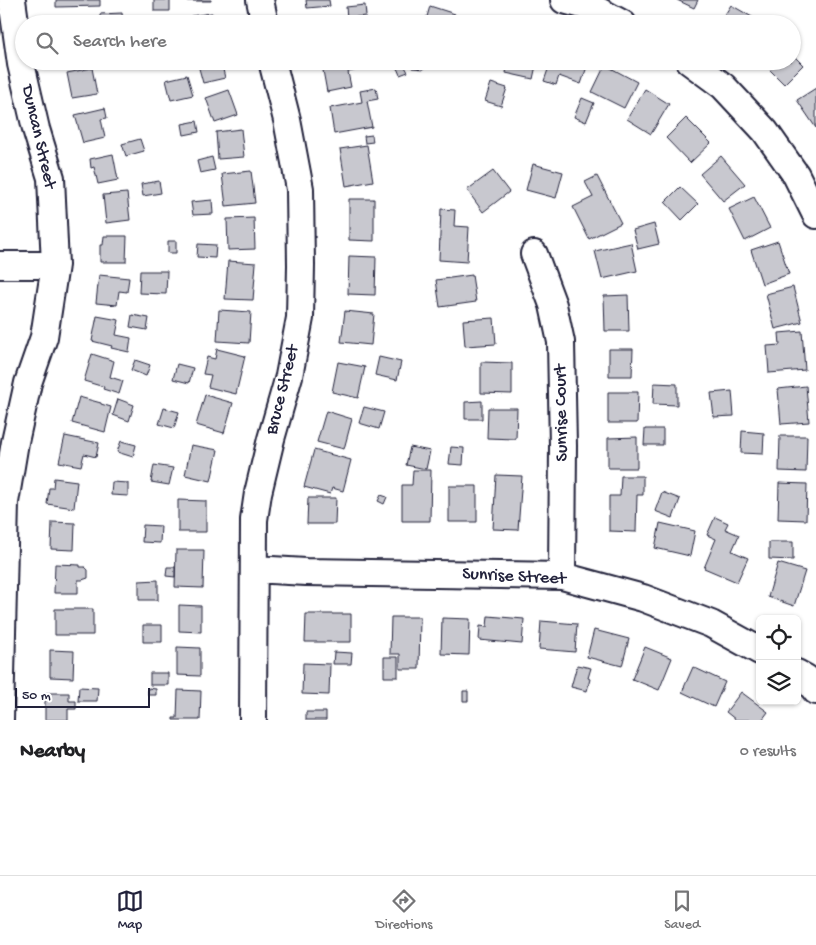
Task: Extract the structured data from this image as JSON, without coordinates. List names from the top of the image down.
{
  "streets": {
    "street": [
      "Duncan Street",
      "Bruce Street",
      "Sunrise Court",
      "Sunrise Street"
    ]
  },
  "crossings": [
    ["Bruce Street", "Sunrise Street"],
    ["Sunrise Court", "Sunrise Street"]
  ],
  "scale_bar": "50 m",
  "page": {
    "search": "Search here",
    "scale": "50 m",
    "heading": ["Nearby", "0 results"],
    "nav": ["Map", "Directions", "Saved"]
  }
}
